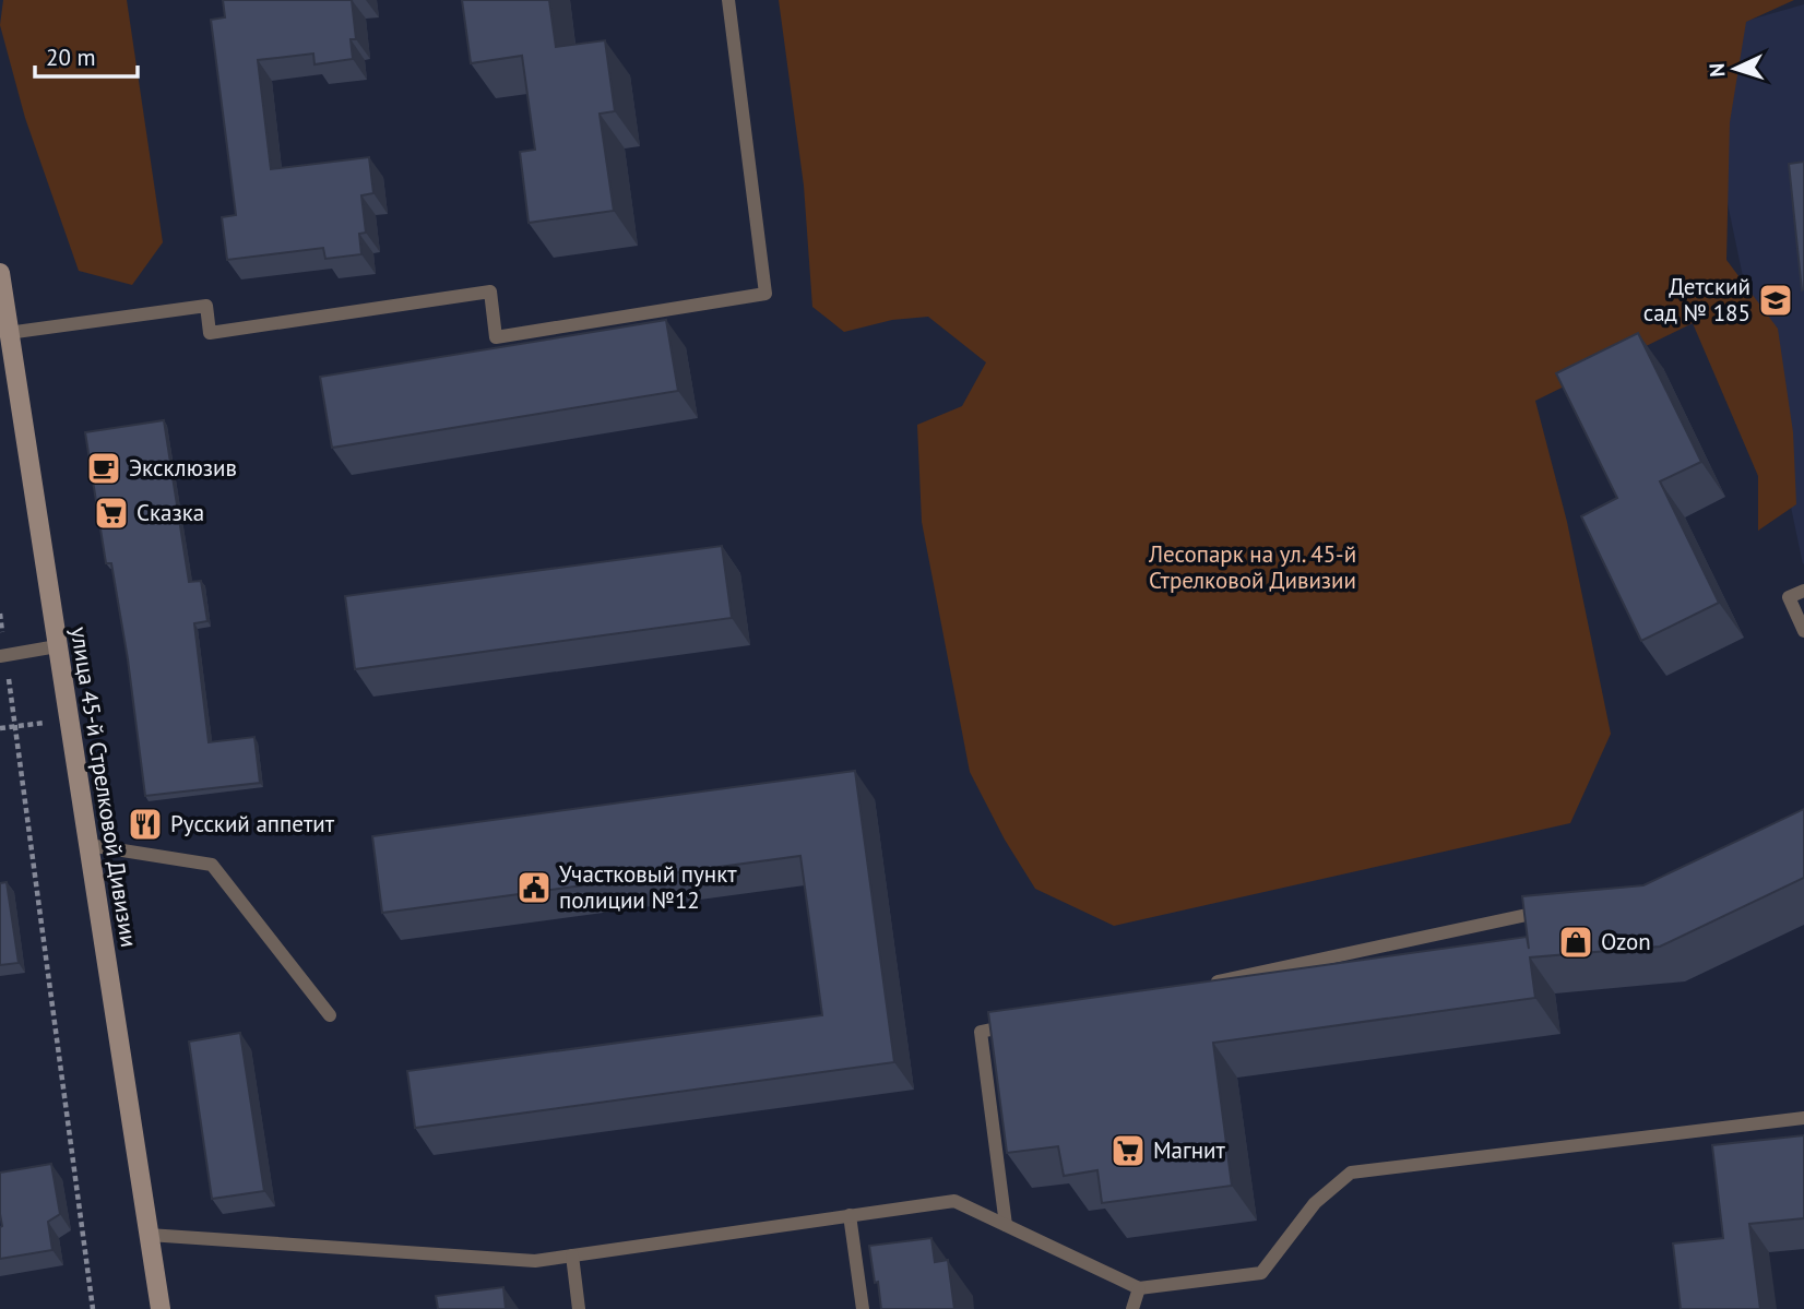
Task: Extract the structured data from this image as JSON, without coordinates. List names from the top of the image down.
{
  "streets": {
    "main road": ["улица 45-й Стрелковой Дивизии"]
  },
  "parks": ["Лесопарк на ул. 45-й Стрелковой Дивизии"],
  "places": {
    "school or university": ["Детский сад № 185"],
    "cafe": ["Эксклюзив"],
    "supermarket": ["Сказка", "Магнит"],
    "restaurant": ["Русский аппетит"],
    "public building": ["Участковый пункт полиции №12"],
    "shop": ["Ozon"]
  },
  "scale_bar": "20 m",
  "north": "left"
}
